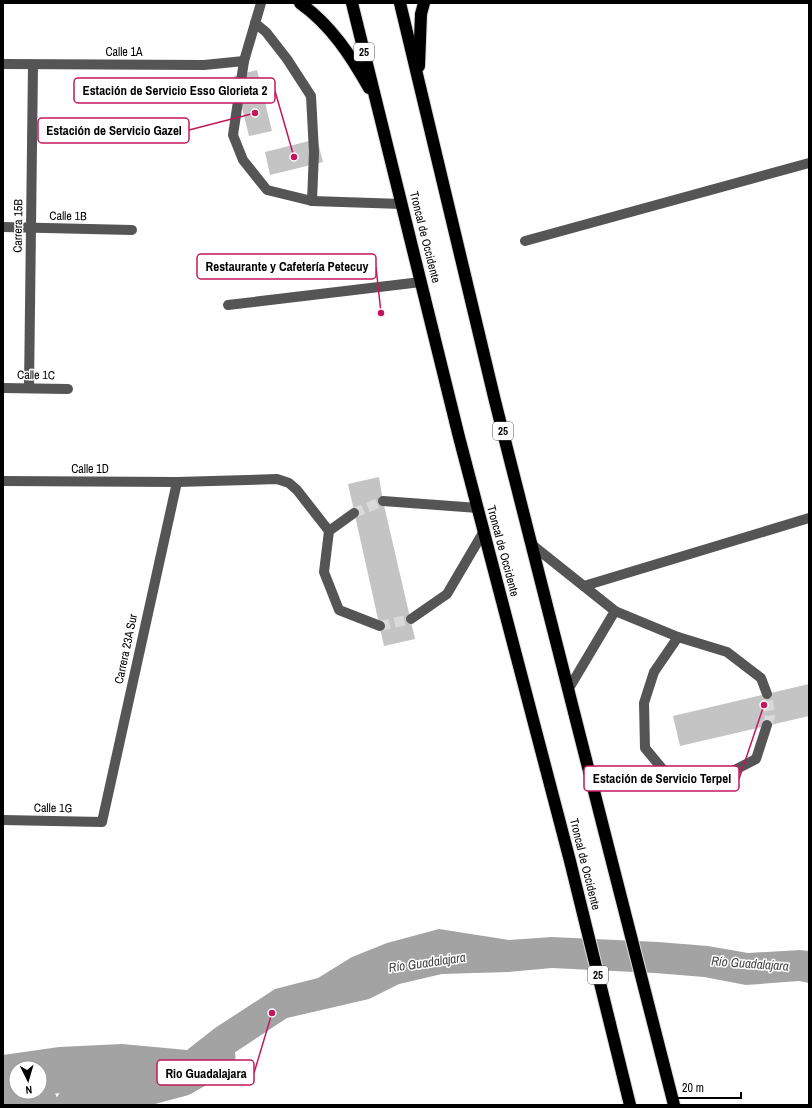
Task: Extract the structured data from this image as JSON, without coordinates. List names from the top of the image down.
{
  "streets": {
    "highway": ["25", "Troncal de Occidente"],
    "street": [
      "Calle 1A",
      "Calle 1B",
      "Carrera 15B",
      "Calle 1C",
      "Calle 1D",
      "Carrera 23A Sur",
      "Calle 1G"
    ]
  },
  "crossings": [
    ["Calle 1A", "Carrera 15B"],
    ["Calle 1B", "Carrera 15B"],
    ["Carrera 15B", "Calle 1C"],
    ["Calle 1D", "Carrera 23A Sur"],
    ["Carrera 23A Sur", "Calle 1G"]
  ],
  "water": ["Río Guadalajara"],
  "places": [
    "Estación de Servicio Gazel",
    "Estación de Servicio Esso Glorieta 2",
    "Restaurante y Cafetería Petecuy",
    "Estación de Servicio Terpel",
    "Rio Guadalajara"
  ],
  "scale_bar": "20 m",
  "north": "bottom"
}
